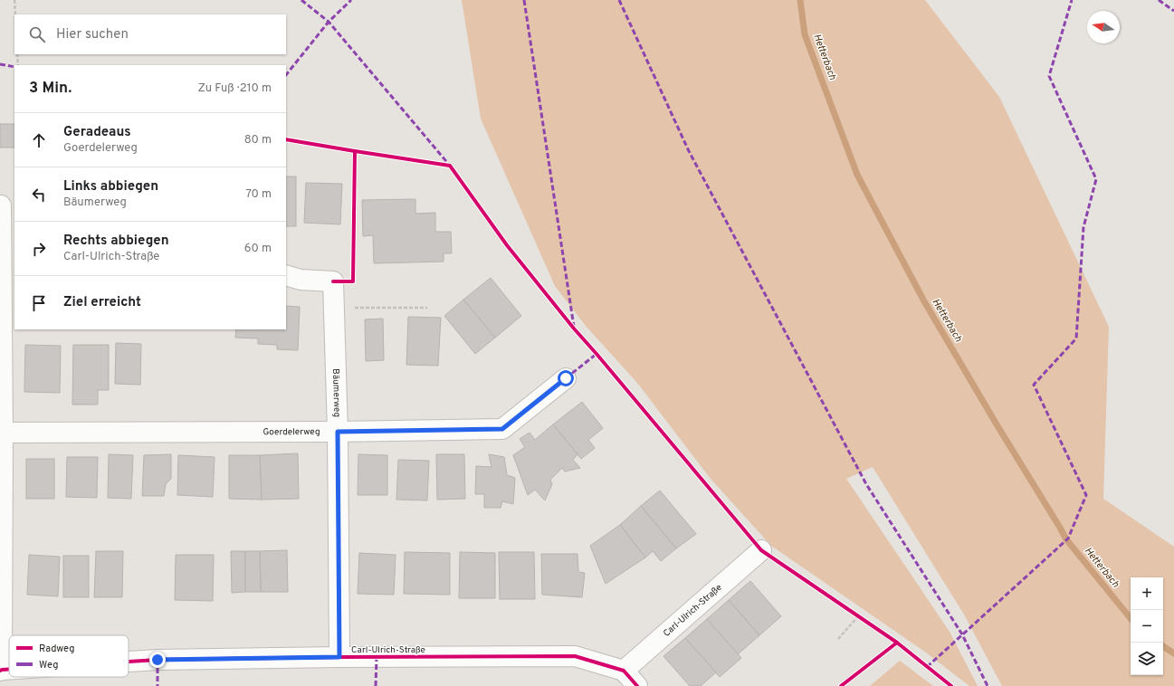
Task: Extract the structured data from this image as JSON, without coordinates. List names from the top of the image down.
{
  "streets": {
    "street": ["Bäumerweg", "Goerdelerweg", "Carl-Ulrich-Straße"]
  },
  "crossings": [
    ["Bäumerweg", "Goerdelerweg"],
    ["Bäumerweg", "Carl-Ulrich-Straße"]
  ],
  "water": ["Hetterbach"],
  "legend": ["Radweg", "Weg"],
  "north": "left",
  "page": {
    "search": "Hier suchen",
    "heading": ["3 Min.", "Zu Fuß · 210 m"],
    "list": [
      ["Geradeaus", "Goerdelerweg", "80 m"],
      ["Links abbiegen", "Bäumerweg", "70 m"],
      ["Rechts abbiegen", "Carl-Ulrich-Straße", "60 m"],
      "Ziel erreicht"
    ],
    "map_buttons": ["+", "−"]
  }
}
